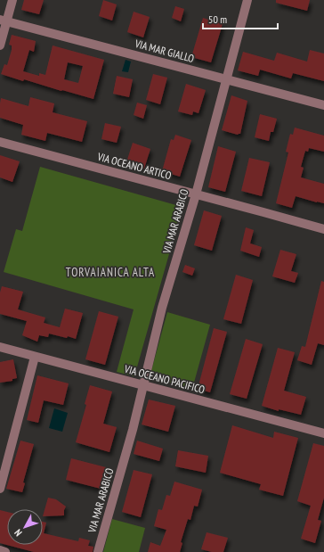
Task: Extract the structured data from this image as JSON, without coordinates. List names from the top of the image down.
{
  "streets": {
    "street": [
      "VIA MAR GIALLO",
      "VIA OCEANO ARTICO",
      "VIA MAR ARABICO",
      "VIA OCEANO PACIFICO"
    ]
  },
  "crossings": [
    ["VIA MAR GIALLO", "VIA MAR ARABICO"],
    ["VIA OCEANO ARTICO", "VIA MAR ARABICO"],
    ["VIA MAR ARABICO", "VIA OCEANO PACIFICO"]
  ],
  "districts": ["TORVAIANICA ALTA"],
  "scale_bar": "50 m",
  "north": "bottom left"
}
